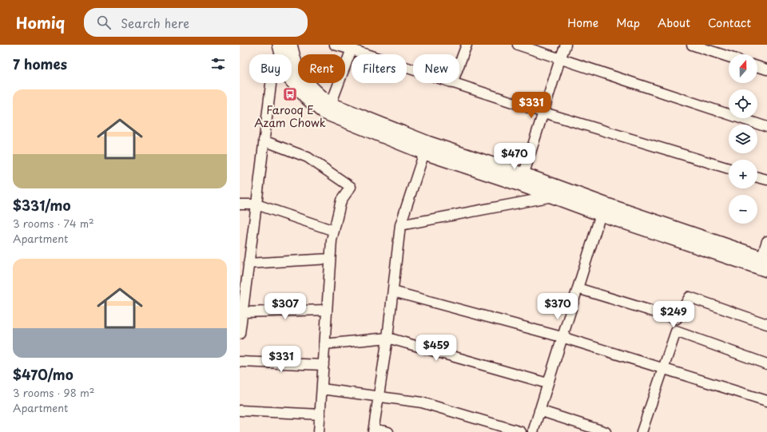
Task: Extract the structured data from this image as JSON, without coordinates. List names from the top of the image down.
{
  "places": {
    "bus stop": ["Farooq E Azam Chowk"]
  },
  "north": "top",
  "page": {
    "header": "Homiq",
    "search": "Search here",
    "nav": [
      "Home",
      "Map",
      "About",
      "Contact"
    ],
    "heading": "7 homes",
    "map_buttons": ["+", "−"],
    "chip": [
      "Buy",
      "Rent",
      "Filters",
      "New"
    ],
    "list": [
      {
        "name": "$331/mo",
        "note": "3 rooms · 74 m² · Apartment"
      },
      {
        "name": "$470/mo",
        "note": "3 rooms · 98 m² · Apartment"
      }
    ],
    "price": [
      "$331",
      "$470",
      "$307",
      "$370",
      "$249",
      "$459",
      "$331"
    ]
  }
}
